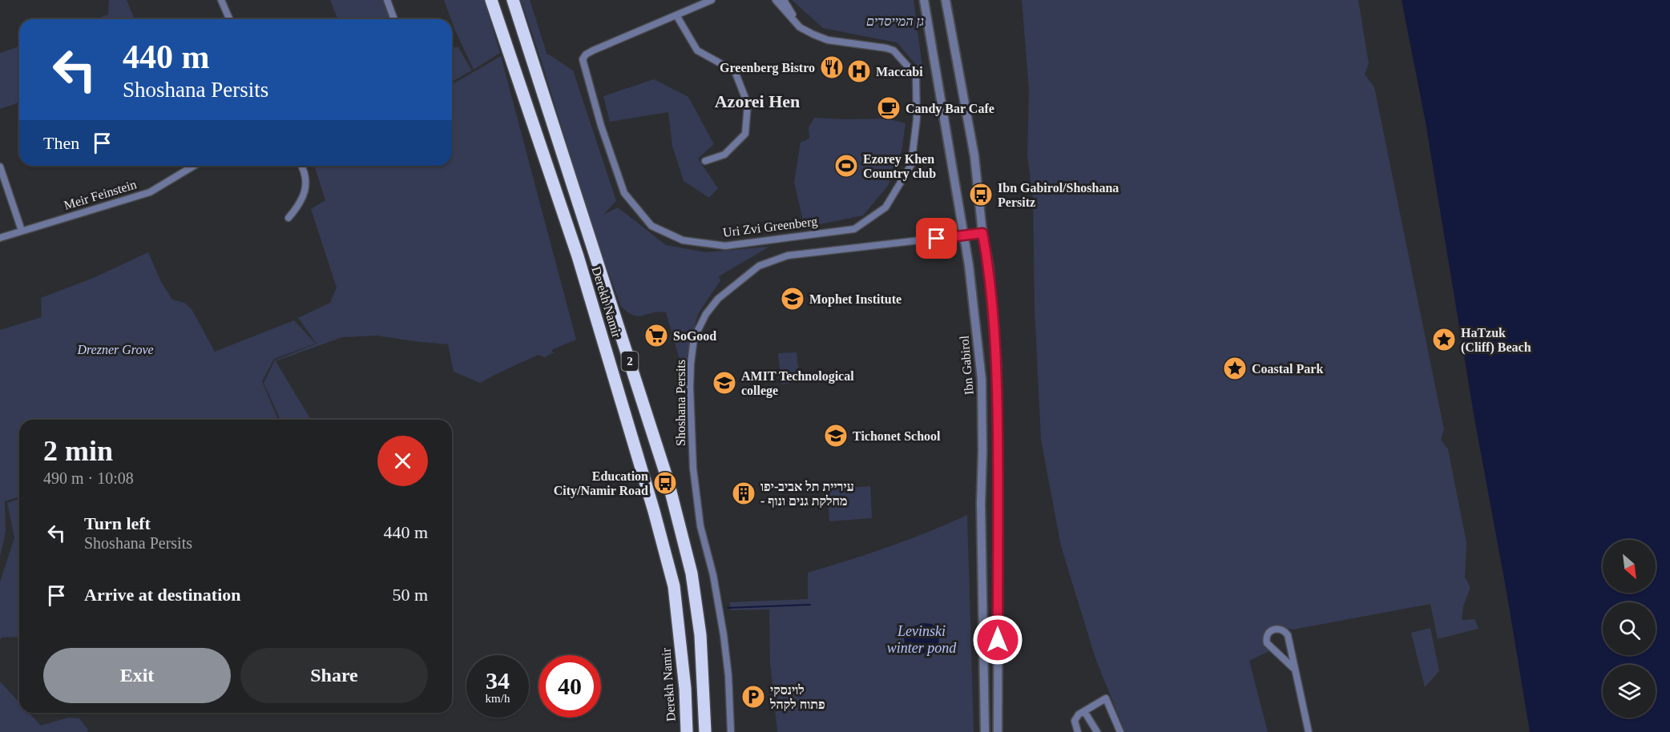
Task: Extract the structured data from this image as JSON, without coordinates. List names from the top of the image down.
{
  "streets": {
    "highway": ["Derekh Namir", "2"],
    "street": [
      "Meir Feinstein",
      "Uri Zvi Greenberg",
      "Ibn Gabirol",
      "Shoshana Persits"
    ]
  },
  "crossings": [
    ["Ibn Gabirol", "Shoshana Persits"]
  ],
  "districts": ["Azorei Hen"],
  "water": ["Levinski winter pond"],
  "parks": ["גן המייסדים", "Drezner Grove"],
  "places": {
    "restaurant": ["Greenberg Bistro"],
    "hospital": ["Maccabi"],
    "cafe": ["Candy Bar Cafe"],
    "sports": ["Ezorey Khen Country club"],
    "bus stop": ["Ibn Gabirol/Shoshana Persitz", "Education City/Namir Road"],
    "school or university": ["Mophet Institute", "AMIT Technological college", "Tichonet School"],
    "supermarket": ["SoGood"],
    "place": ["HaTzuk (Cliff) Beach", "Coastal Park"],
    "building": ["עיריית תל אביב-יפו - מחלקת גנים ונוף"],
    "parking": ["לוינסקי פתוח לקהל"]
  },
  "north": "bottom right",
  "page": {
    "turn": ["440 m", "Shoshana Persits"],
    "then": "Then",
    "heading": ["2 min", "490 m · 10:08"],
    "list": [
      {
        "name": "Turn left",
        "note": "Shoshana Persits",
        "value": "440 m"
      },
      {
        "name": "Arrive at destination",
        "value": "50 m"
      }
    ],
    "buttons": ["Exit", "Share"],
    "speed": "34 km/h",
    "limit": "40"
  }
}
